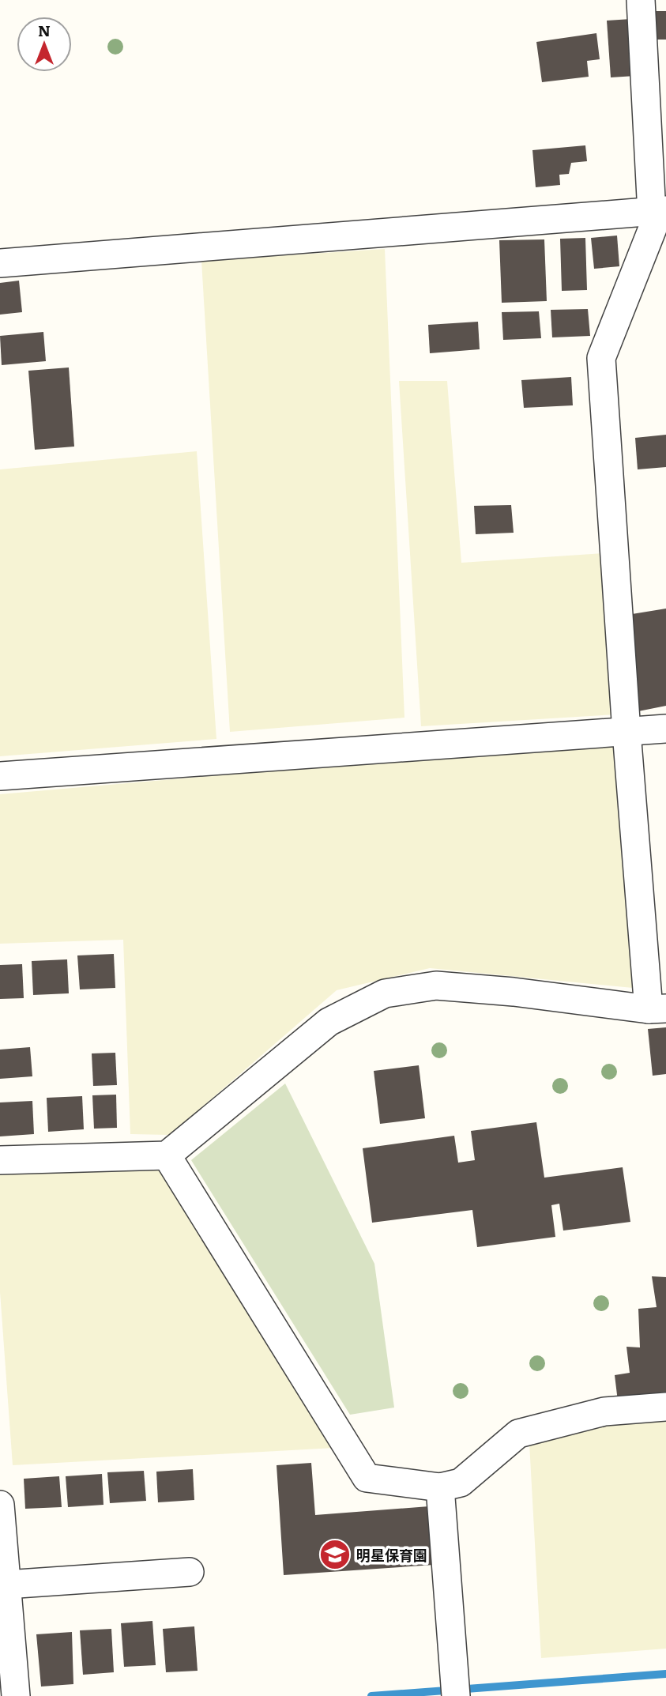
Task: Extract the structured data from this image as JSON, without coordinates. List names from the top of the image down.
{
  "places": {
    "school or university": ["明星保育園"]
  },
  "north": "top"
}
